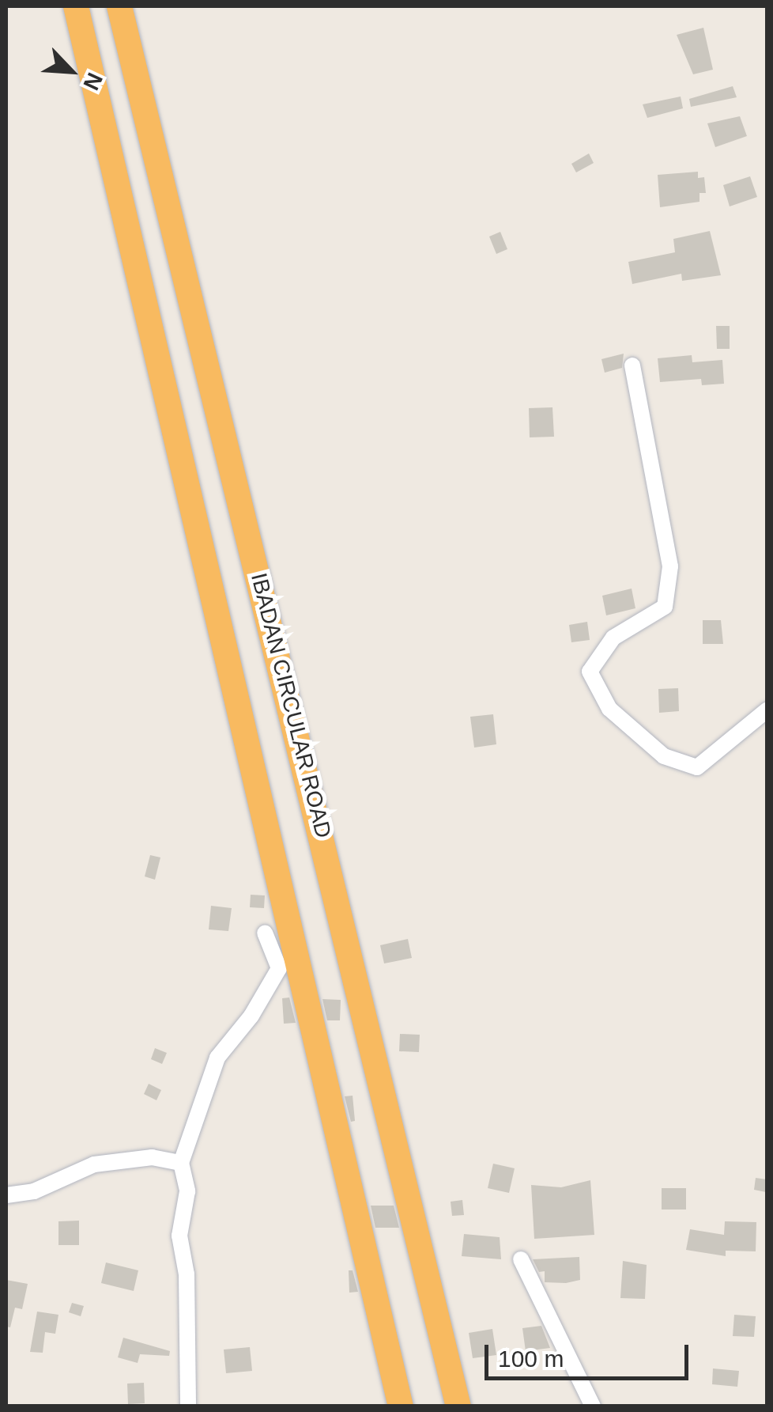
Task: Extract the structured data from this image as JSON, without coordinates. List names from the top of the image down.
{
  "streets": {
    "highway": ["IBADAN CIRCULAR ROAD"]
  },
  "scale_bar": "100 m",
  "north": "bottom right"
}
